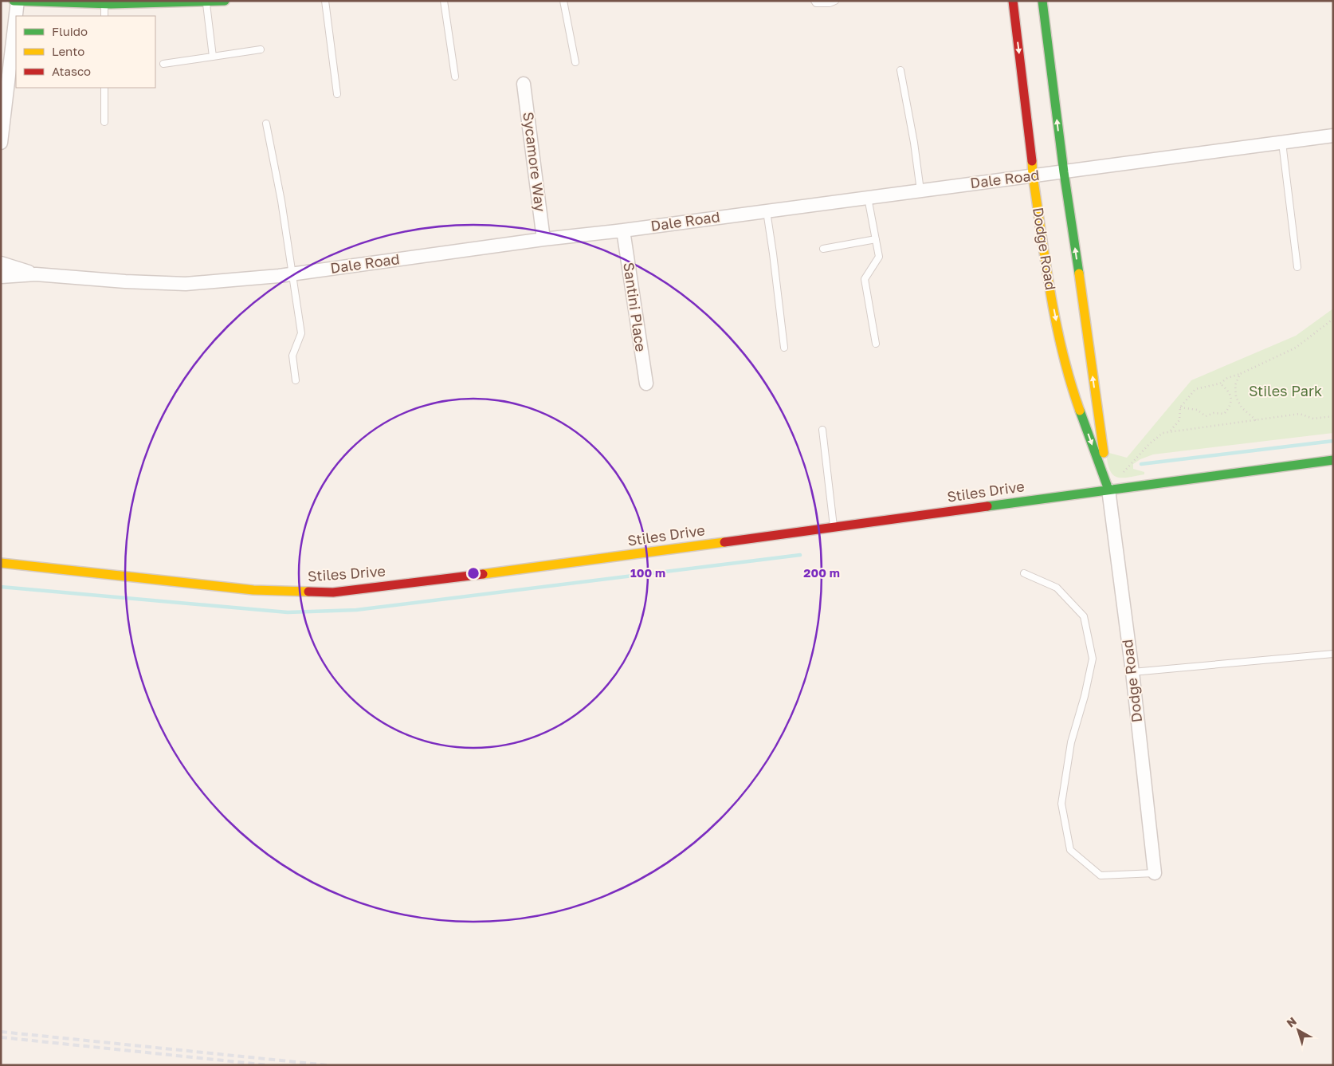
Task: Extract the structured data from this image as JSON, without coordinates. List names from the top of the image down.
{
  "streets": {
    "street": [
      "Sycamore Way",
      "Dale Road",
      "Dodge Road",
      "Santini Place",
      "Stiles Drive"
    ]
  },
  "crossings": [
    ["Sycamore Way", "Dale Road"],
    ["Dale Road", "Dodge Road"],
    ["Dale Road", "Santini Place"],
    ["Dodge Road", "Stiles Drive"]
  ],
  "parks": ["Stiles Park"],
  "legend": ["Fluido", "Lento", "Atasco"],
  "north": "top left",
  "rings": ["100 m", "200 m"]
}
